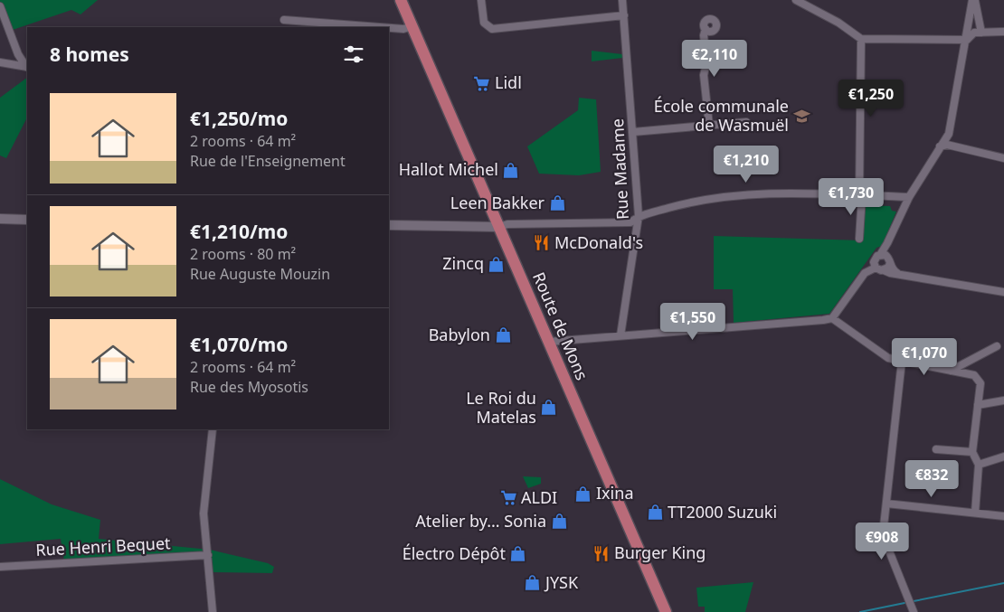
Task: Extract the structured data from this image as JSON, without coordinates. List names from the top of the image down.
{
  "streets": {
    "main road": ["Route de Mons"],
    "street": ["Rue Madame", "Rue Henri Bequet"]
  },
  "places": {
    "supermarket": ["Lidl", "ALDI"],
    "school or university": ["École communale de Wasmuël"],
    "shop": [
      "Hallot Michel",
      "Leen Bakker",
      "Zincq",
      "Babylon",
      "Le Roi du Matelas",
      "Ixina",
      "TT2000 Suzuki",
      "Atelier by... Sonia",
      "Électro Dépôt",
      "JYSK"
    ],
    "restaurant": ["McDonald's", "Burger King"]
  },
  "page": {
    "heading": "8 homes",
    "price": [
      "€2,110",
      "€1,250",
      "€1,210",
      "€1,730",
      "€1,550",
      "€1,070",
      "€832",
      "€908"
    ],
    "list": [
      {
        "name": "€1,250/mo",
        "note": "2 rooms · 64 m² · Rue de l'Enseignement"
      },
      {
        "name": "€1,210/mo",
        "note": "2 rooms · 80 m² · Rue Auguste Mouzin"
      },
      {
        "name": "€1,070/mo",
        "note": "2 rooms · 64 m² · Rue des Myosotis"
      }
    ]
  }
}
